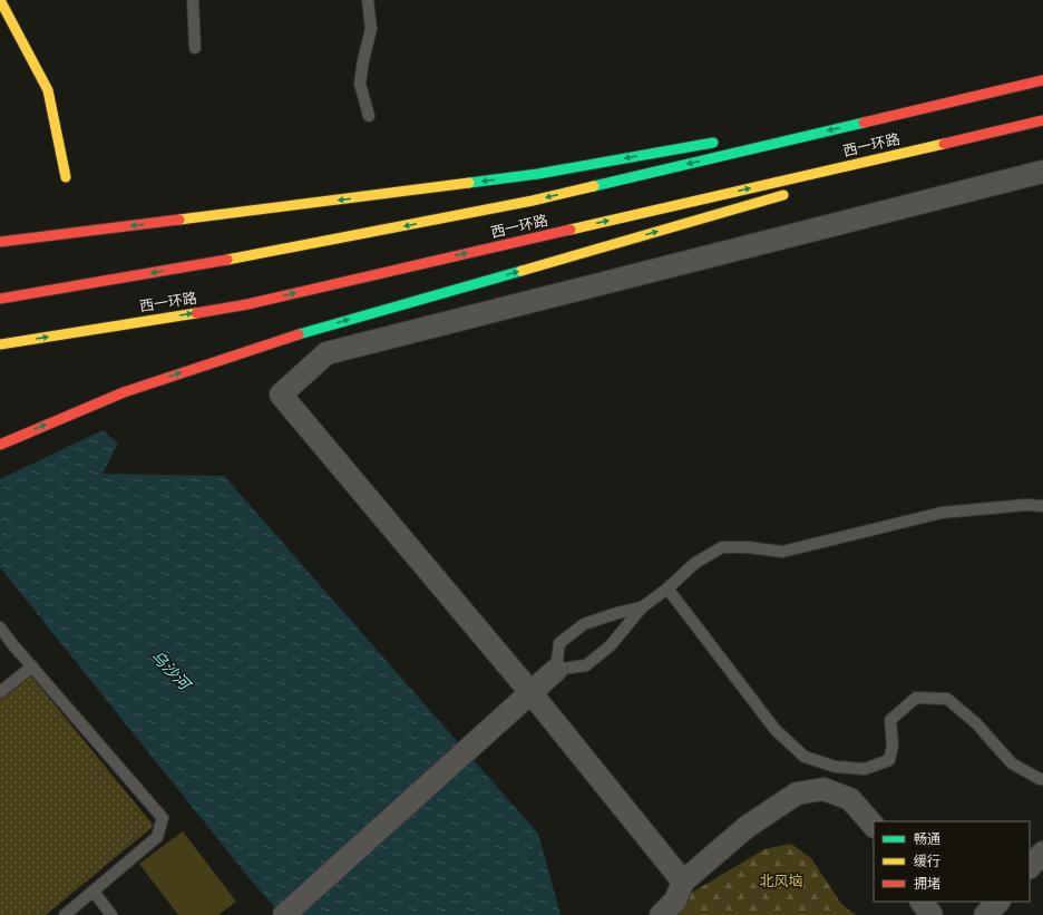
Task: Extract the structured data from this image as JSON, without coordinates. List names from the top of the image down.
{
  "streets": {
    "main road": ["西一环路"]
  },
  "water": ["乌沙河"],
  "parks": ["北风垴"],
  "legend": ["畅通", "缓行", "拥堵"]
}
